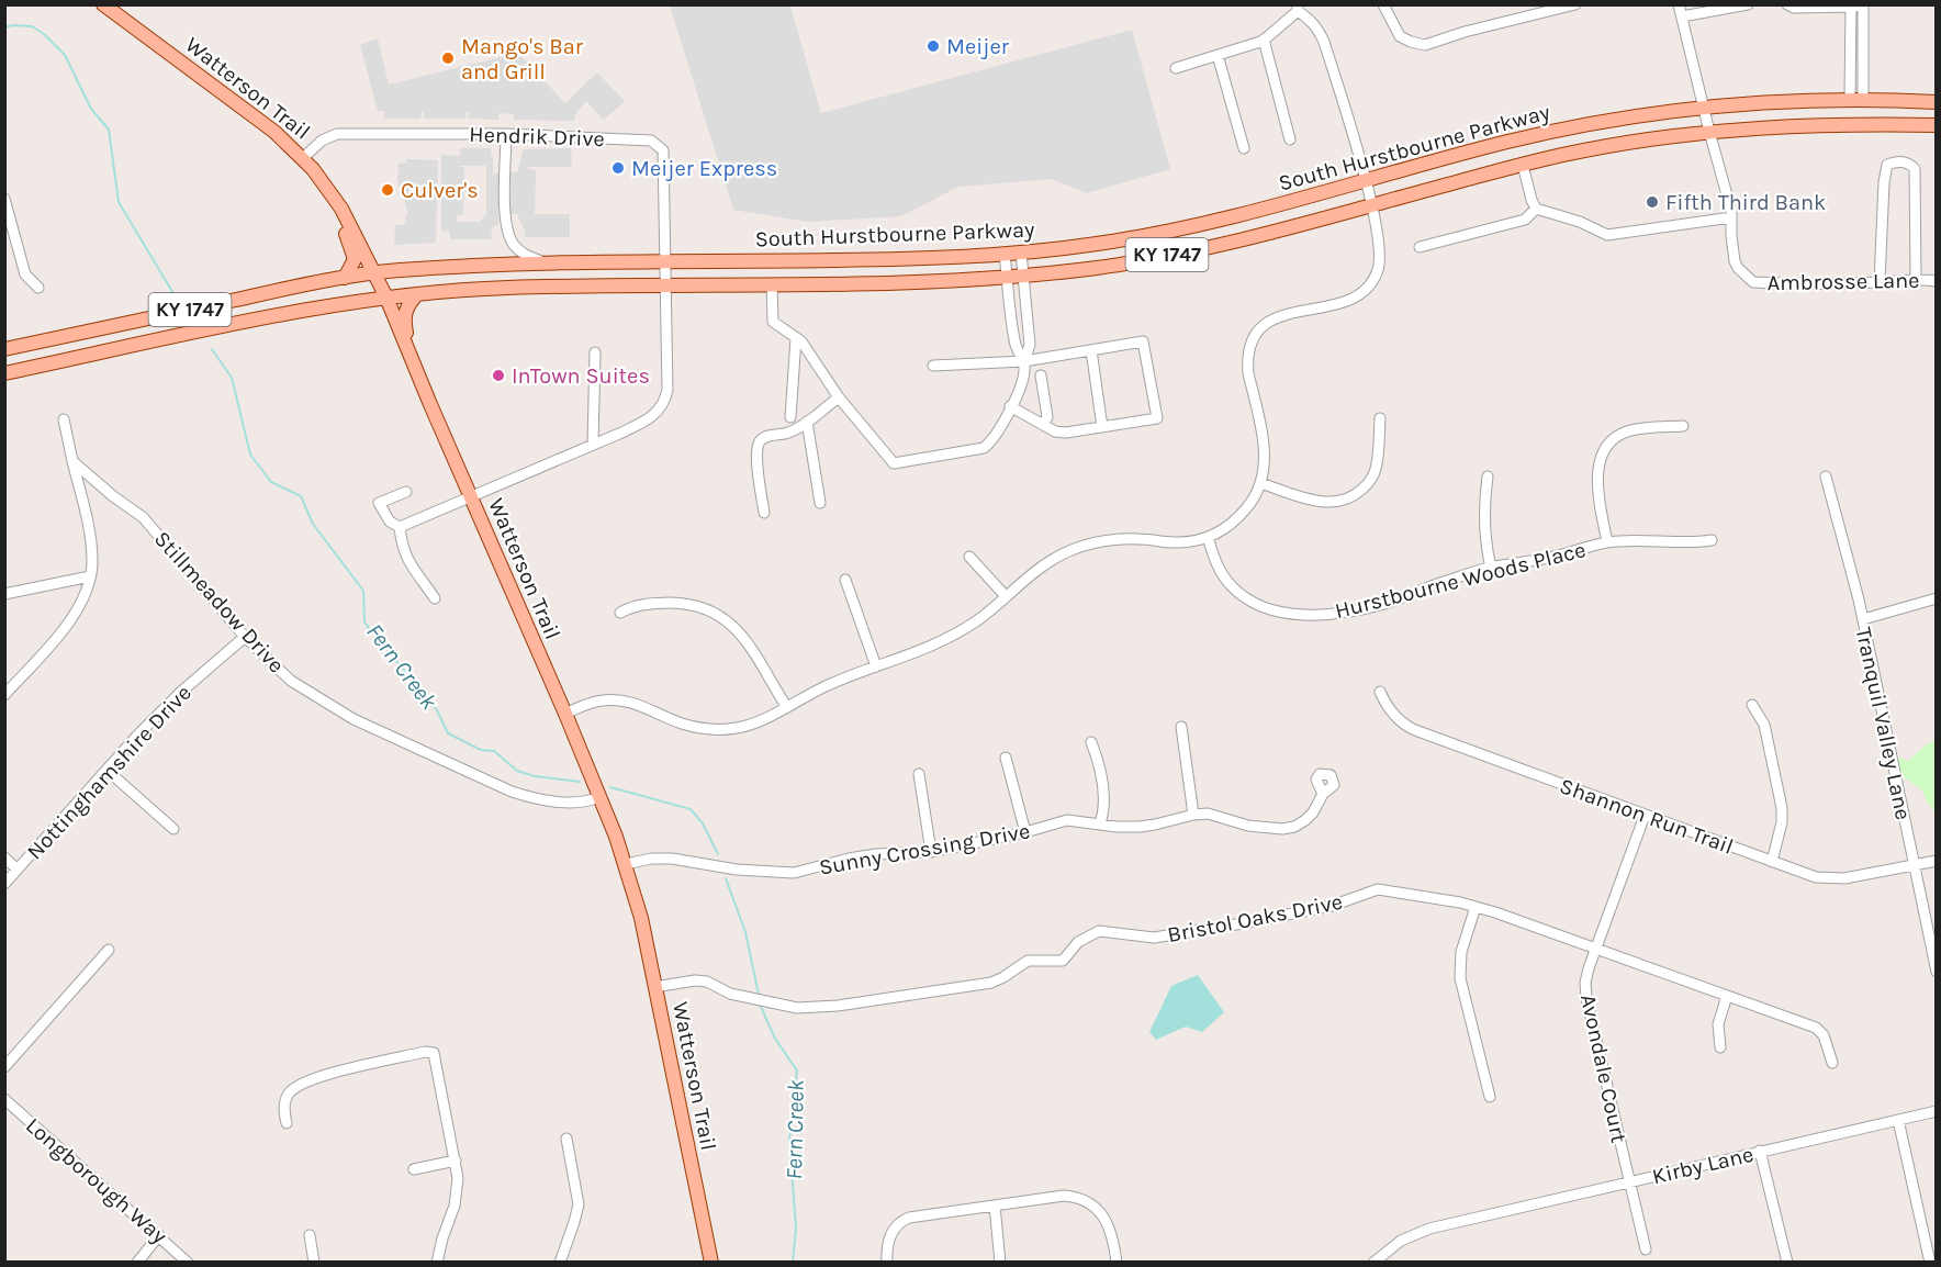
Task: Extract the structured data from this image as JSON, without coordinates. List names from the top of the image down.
{
  "streets": {
    "main road": ["Watterson Trail", "South Hurstbourne Parkway", "KY 1747"],
    "street": [
      "Hendrik Drive",
      "Ambrosse Lane",
      "Hurstbourne Woods Place",
      "Stillmeadow Drive",
      "Tranquil Valley Lane",
      "Nottinghamshire Drive",
      "Shannon Run Trail",
      "Sunny Crossing Drive",
      "Bristol Oaks Drive",
      "Avondale Court",
      "Kirby Lane",
      "Longborough Way"
    ]
  },
  "crossings": [
    ["Watterson Trail", "Hendrik Drive"],
    ["Watterson Trail", "South Hurstbourne Parkway"],
    ["Watterson Trail", "Stillmeadow Drive"],
    ["Watterson Trail", "Sunny Crossing Drive"],
    ["Watterson Trail", "Bristol Oaks Drive"],
    ["Hendrik Drive", "South Hurstbourne Parkway"],
    ["South Hurstbourne Parkway", "Ambrosse Lane"],
    ["Stillmeadow Drive", "Nottinghamshire Drive"],
    ["Tranquil Valley Lane", "Shannon Run Trail"],
    ["Shannon Run Trail", "Avondale Court"],
    ["Bristol Oaks Drive", "Avondale Court"],
    ["Avondale Court", "Kirby Lane"]
  ],
  "water": ["Fern Creek"],
  "places": [
    "Meijer",
    "Mango's Bar and Grill",
    "Meijer Express",
    "Culver's",
    "Fifth Third Bank",
    "InTown Suites"
  ]
}
